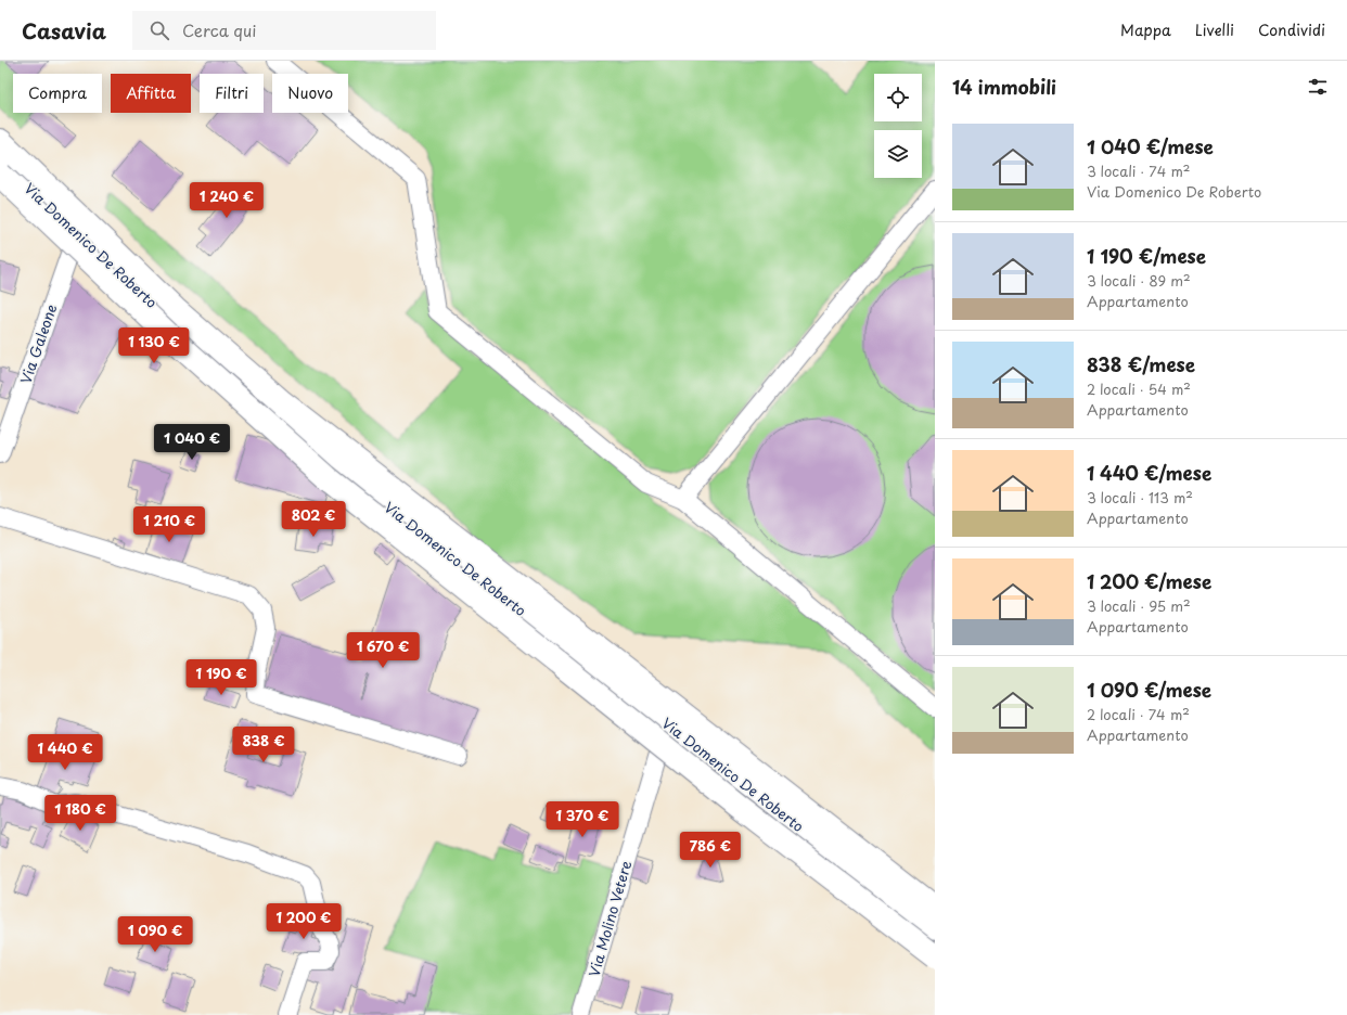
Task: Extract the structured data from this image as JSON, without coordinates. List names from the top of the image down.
{
  "streets": {
    "street": ["Via Domenico De Roberto", "Via Galeone", "Via Molino Vetere"]
  },
  "crossings": [
    ["Via Domenico De Roberto", "Via Galeone"],
    ["Via Domenico De Roberto", "Via Molino Vetere"]
  ],
  "page": {
    "header": "Casavia",
    "search": "Cerca qui",
    "nav": ["Mappa", "Livelli", "Condividi"],
    "heading": "14 immobili",
    "chip": [
      "Compra",
      "Affitta",
      "Filtri",
      "Nuovo"
    ],
    "list": [
      {
        "name": "1 040 €/mese",
        "note": "3 locali · 74 m² · Via Domenico De Roberto"
      },
      {
        "name": "1 190 €/mese",
        "note": "3 locali · 89 m² · Appartamento"
      },
      {
        "name": "838 €/mese",
        "note": "2 locali · 54 m² · Appartamento"
      },
      {
        "name": "1 440 €/mese",
        "note": "3 locali · 113 m² · Appartamento"
      },
      {
        "name": "1 200 €/mese",
        "note": "3 locali · 95 m² · Appartamento"
      },
      {
        "name": "1 090 €/mese",
        "note": "2 locali · 74 m² · Appartamento"
      }
    ],
    "price": [
      "1 240 €",
      "1 130 €",
      "1 040 €",
      "802 €",
      "1 210 €",
      "1 670 €",
      "1 190 €",
      "838 €",
      "1 440 €",
      "1 180 €",
      "1 370 €",
      "786 €",
      "1 200 €",
      "1 090 €"
    ]
  }
}
